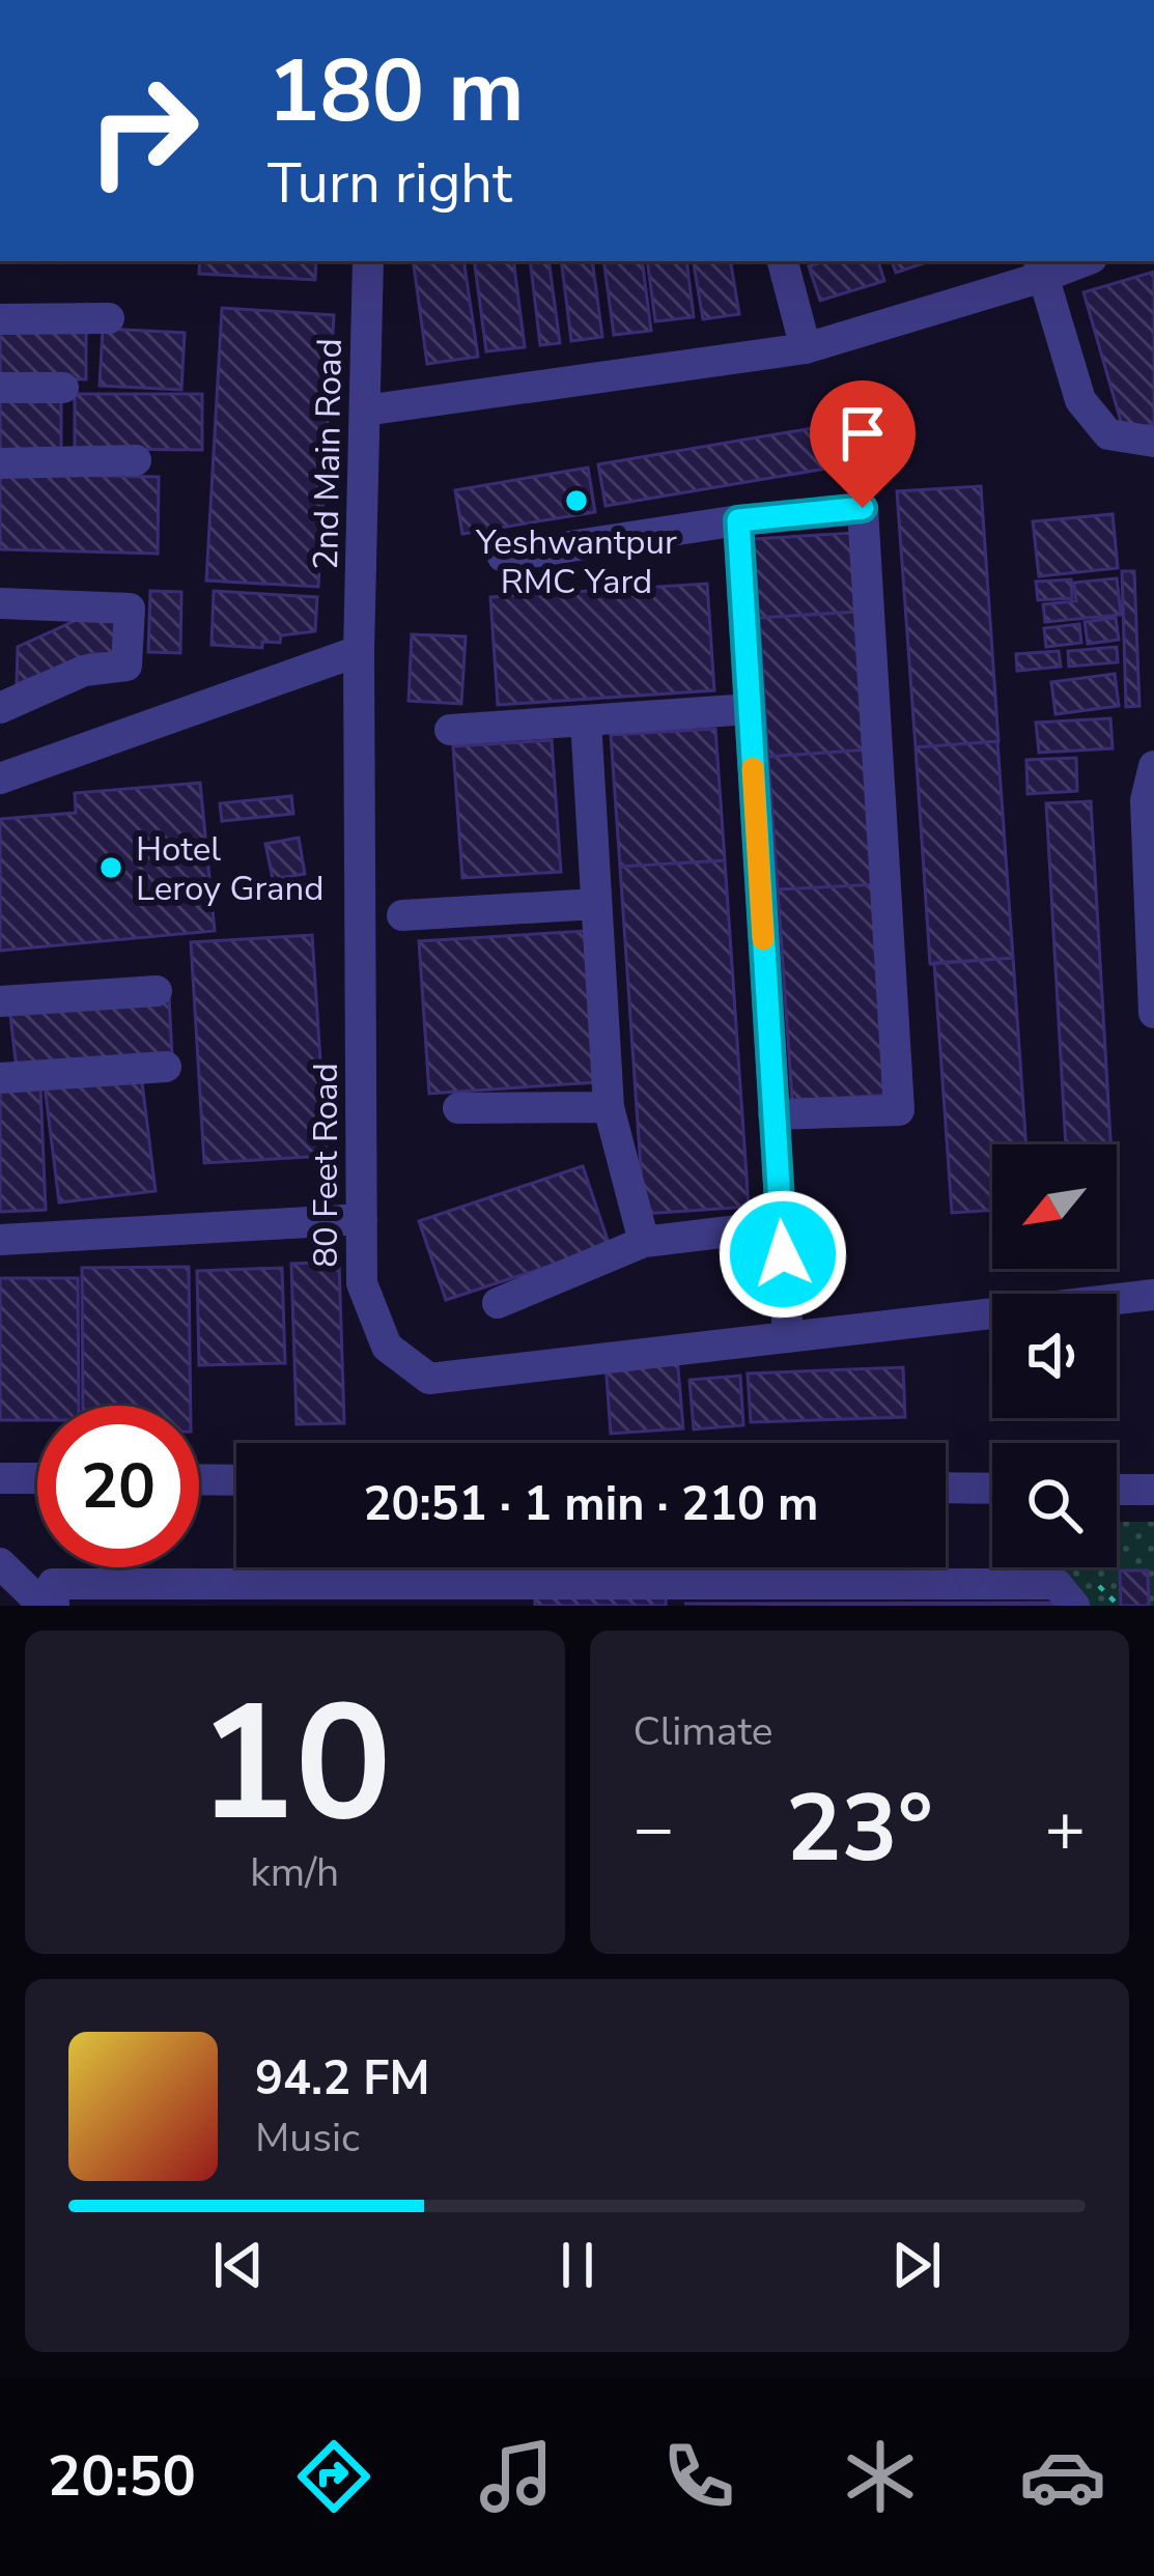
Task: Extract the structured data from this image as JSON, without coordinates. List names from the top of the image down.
{
  "streets": {
    "street": ["2nd Main Road", "80 Feet Road"]
  },
  "crossings": [
    ["2nd Main Road", "80 Feet Road"]
  ],
  "places": ["Yeshwantpur RMC Yard", "Hotel Leroy Grand"],
  "north": "bottom left",
  "page": {
    "turn": ["180 m", "Turn right"],
    "limit": "20",
    "trip": "20:51 · 1 min · 210 m",
    "tile": [
      ["10", "km/h"],
      "Climate"
    ],
    "heat": ["−", "23°", "+"],
    "song": ["94.2 FM", "Music"],
    "tabs": "20:50"
  }
}
